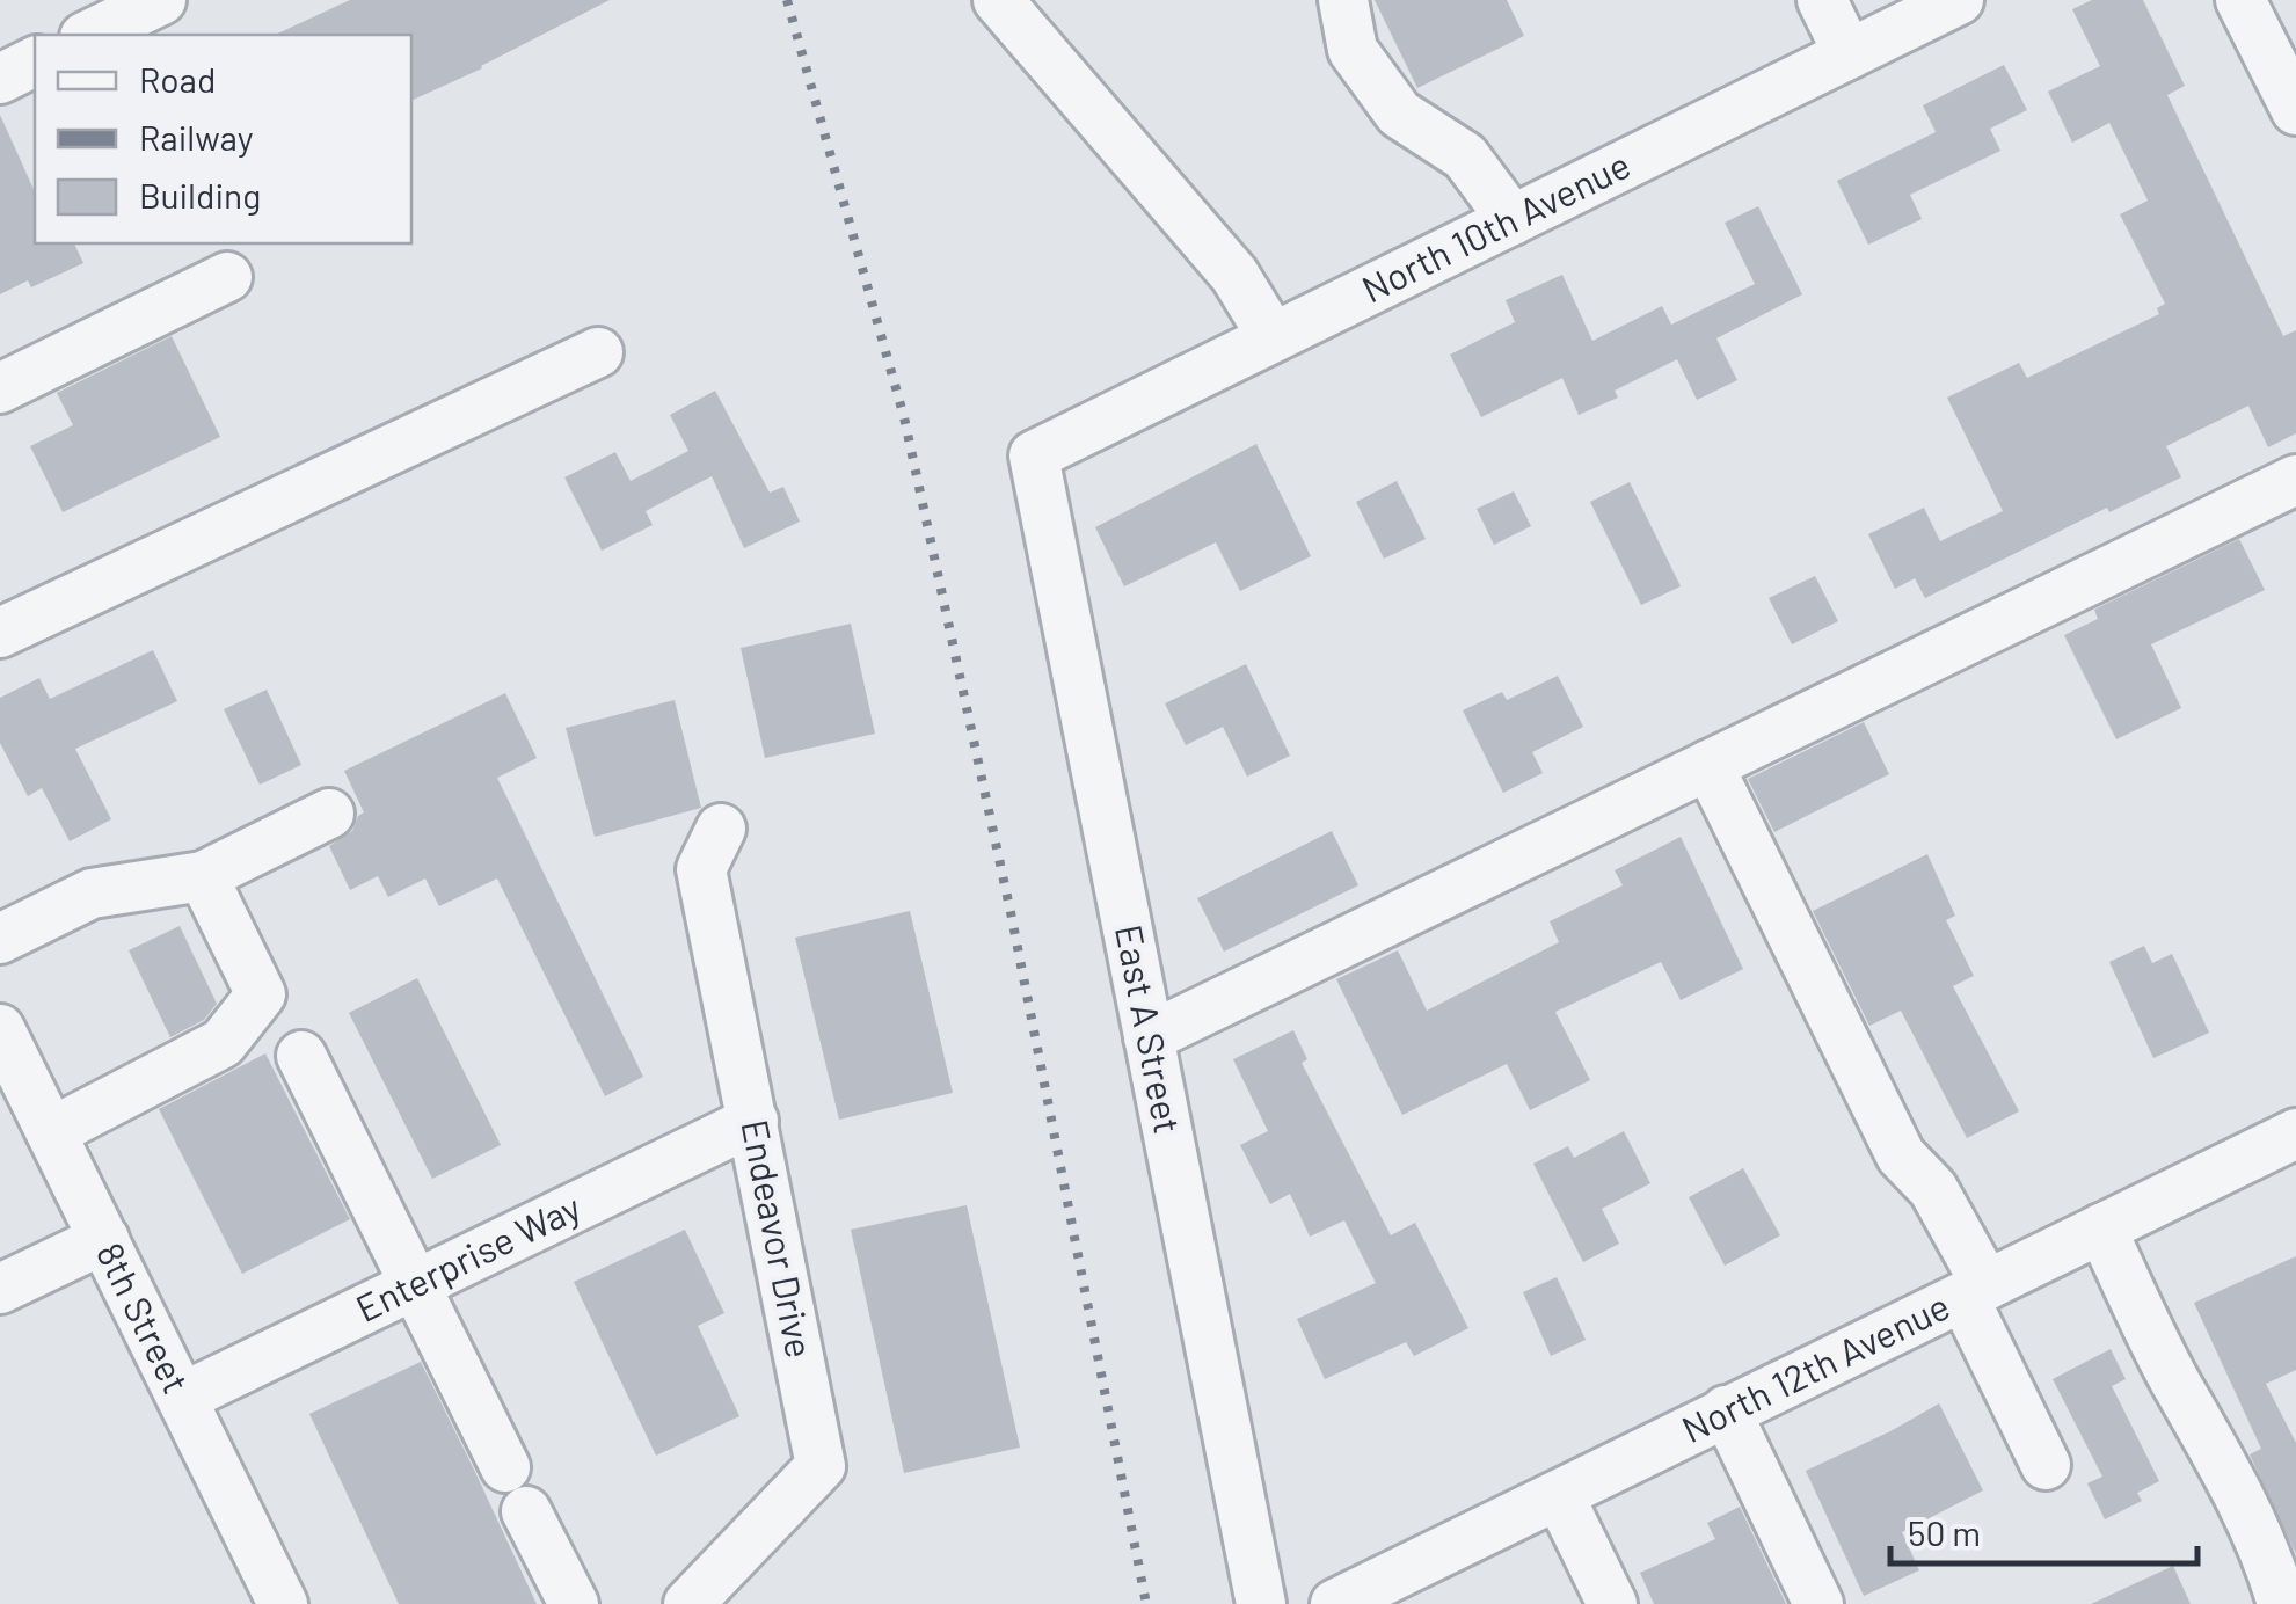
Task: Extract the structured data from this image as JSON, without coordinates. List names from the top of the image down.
{
  "streets": {
    "street": [
      "North 10th Avenue",
      "East A Street",
      "Endeavor Drive",
      "Enterprise Way",
      "8th Street",
      "North 12th Avenue"
    ]
  },
  "crossings": [
    ["North 10th Avenue", "East A Street"],
    ["Endeavor Drive", "Enterprise Way"],
    ["Enterprise Way", "8th Street"]
  ],
  "legend": ["Road", "Railway", "Building"],
  "scale_bar": "50 m"
}
